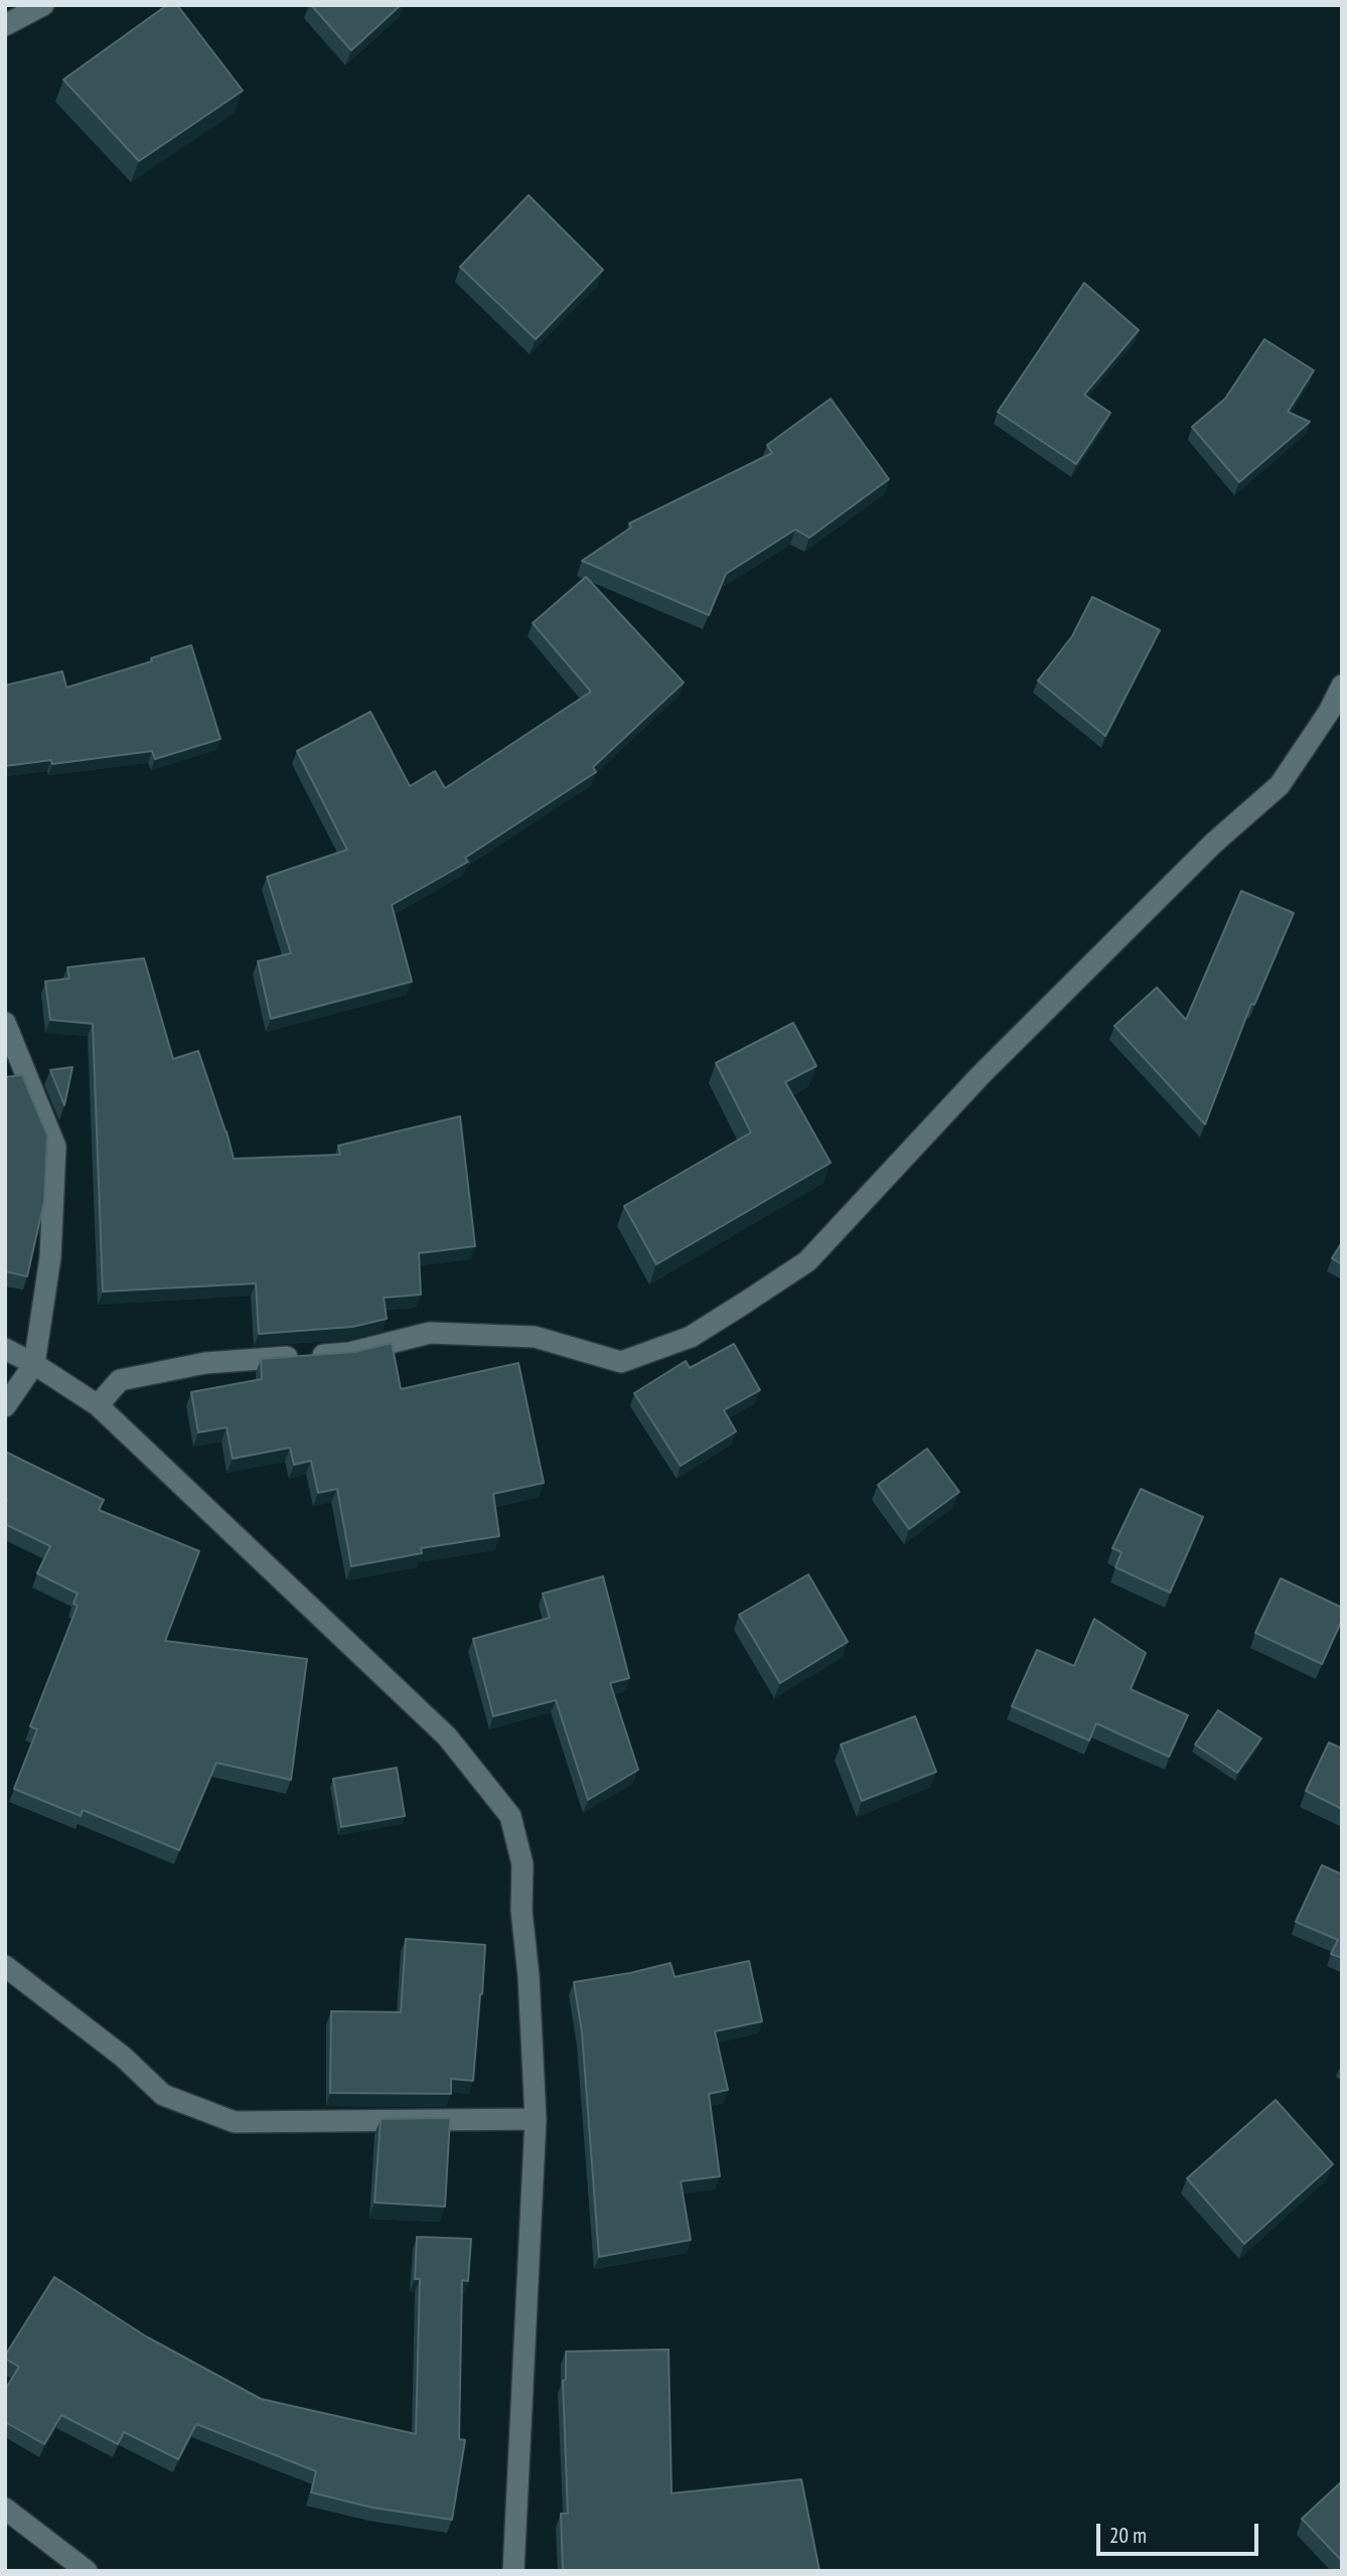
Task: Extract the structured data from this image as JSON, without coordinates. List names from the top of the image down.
{
  "scale_bar": "20 m"
}
